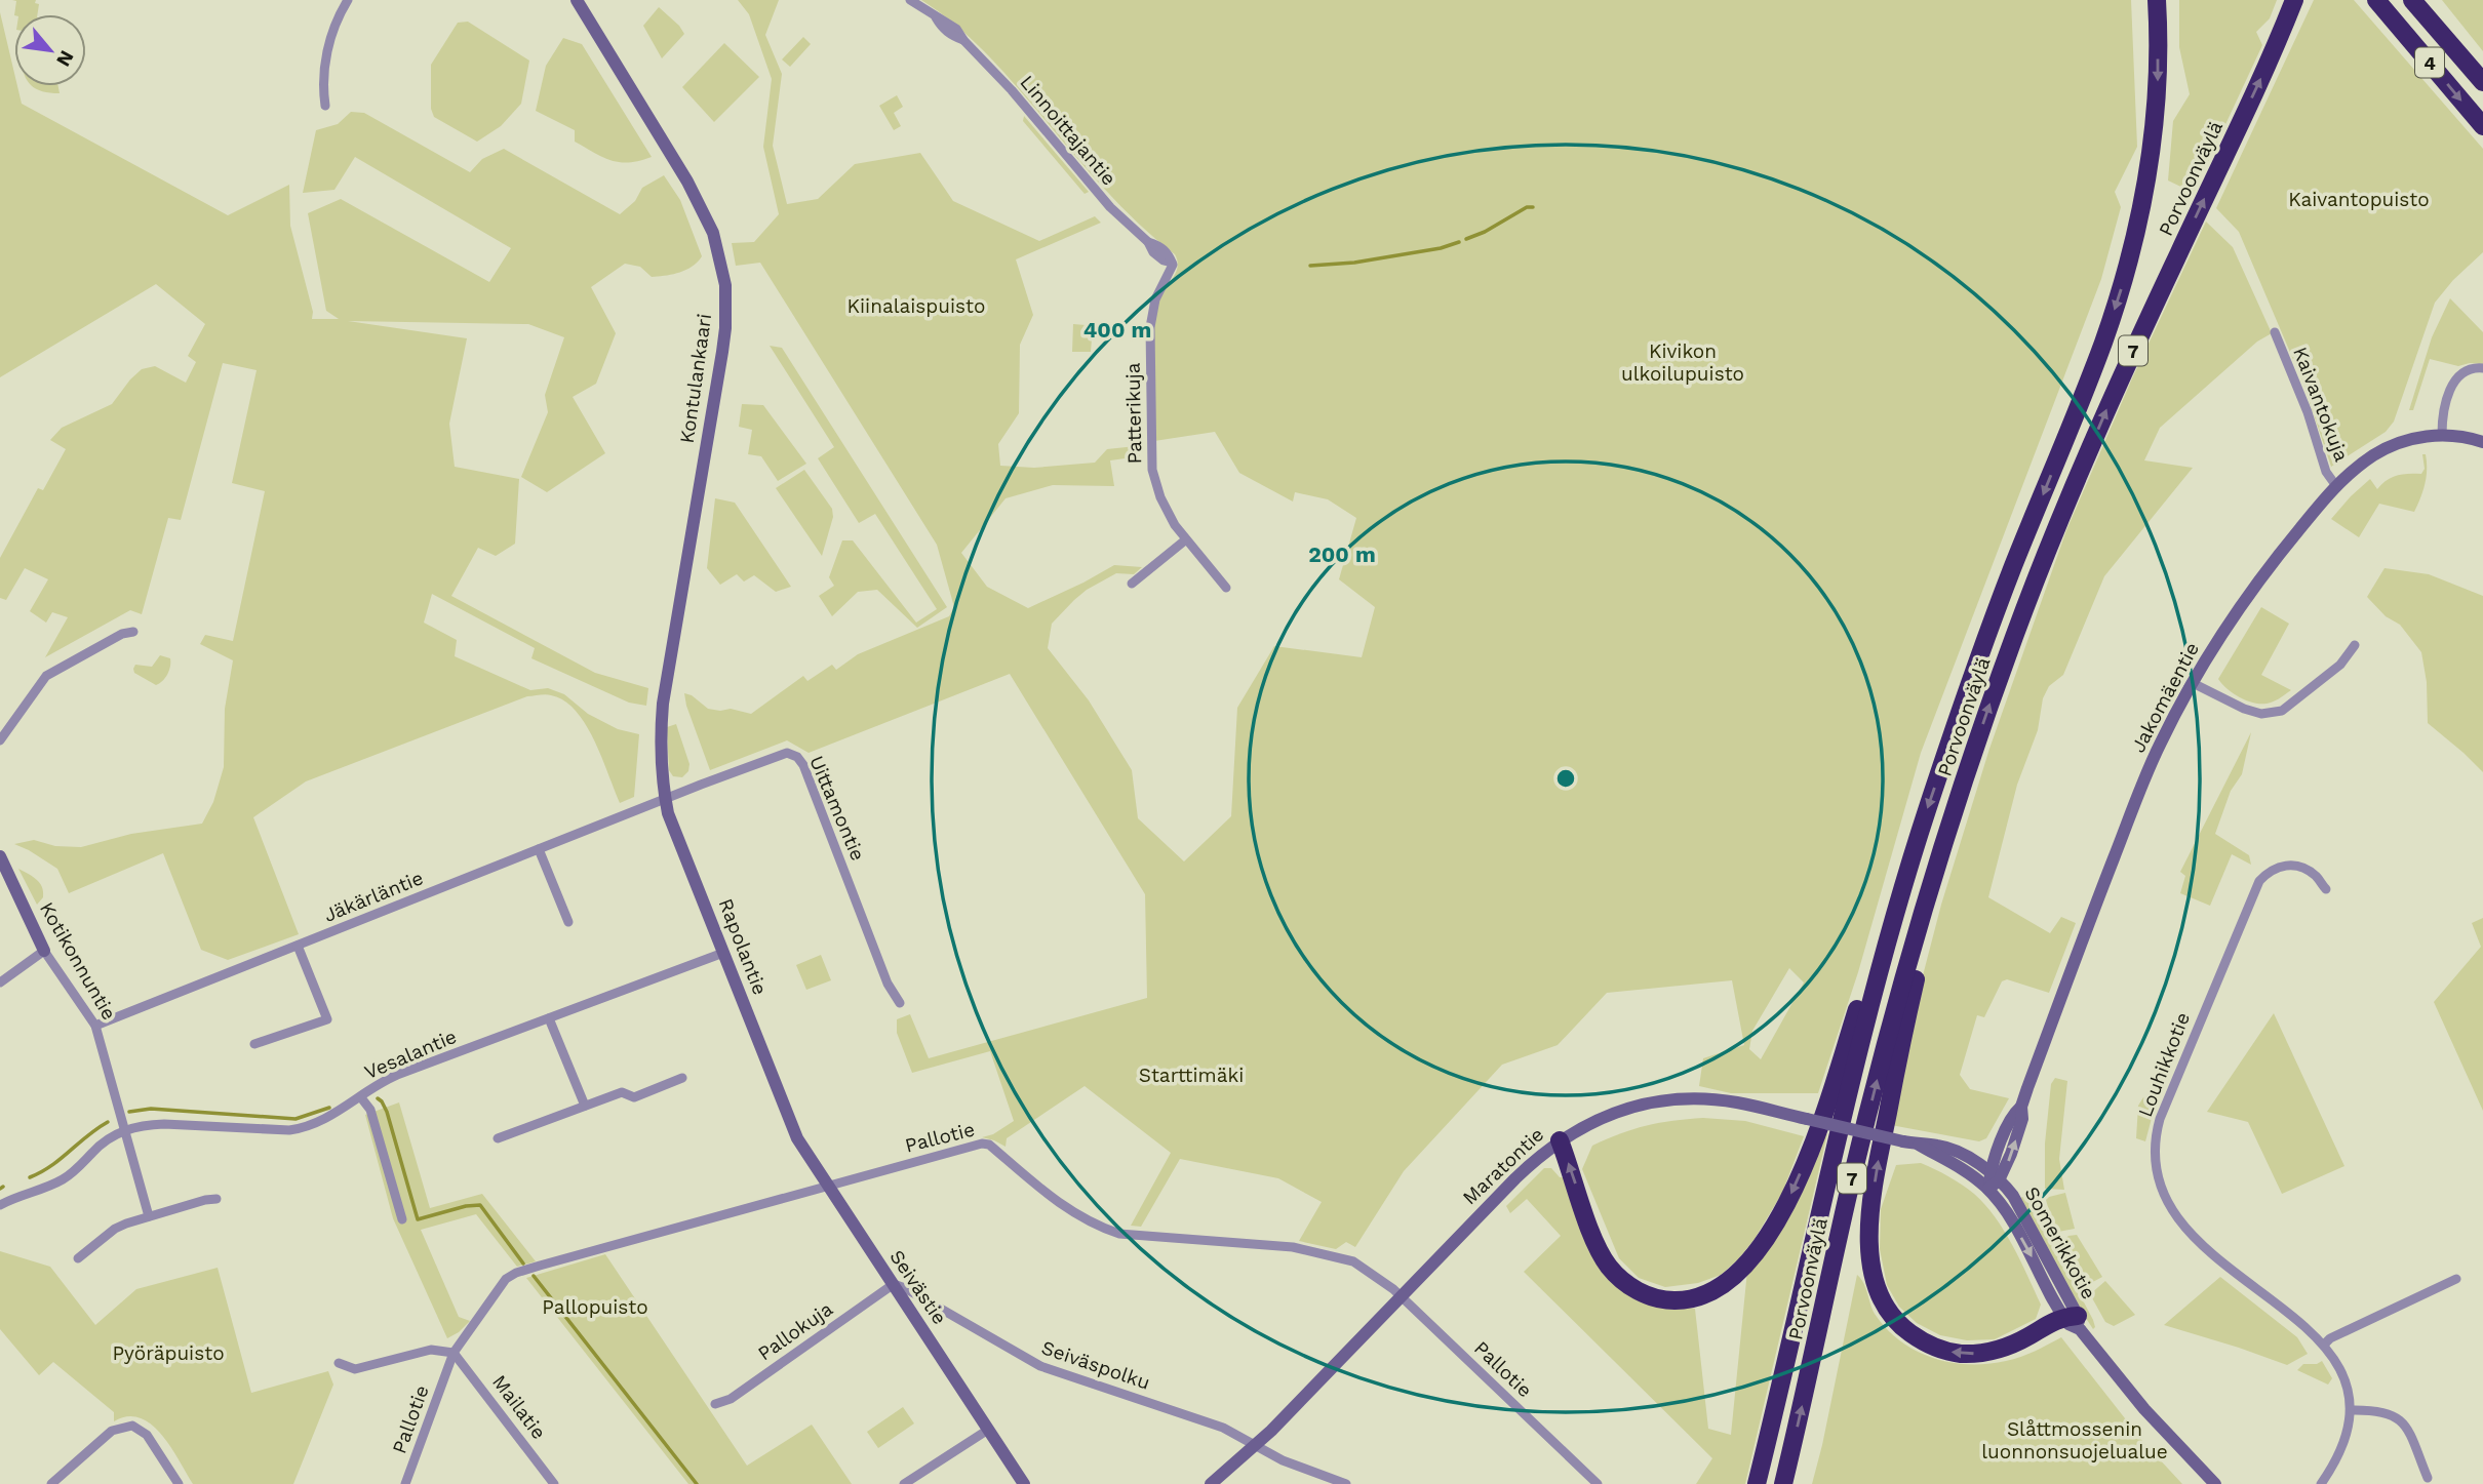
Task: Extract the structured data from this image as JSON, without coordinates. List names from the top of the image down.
{
  "streets": {
    "highway": ["4", "Porvoonväylä", "7"],
    "main road": [
      "Kontulankaari",
      "Jakomäentie",
      "Rapolantie",
      "Kotikonnuntie",
      "Maratontie",
      "Somerikkotie",
      "Seivästie"
    ],
    "street": [
      "Linnoittajantie",
      "Kaivantokuja",
      "Patterikuja",
      "Uittamontie",
      "Jäkärläntie",
      "Vesalantie",
      "Louhikkotie",
      "Pallotie",
      "Pallokuja",
      "Seiväspolku",
      "Mailatie"
    ]
  },
  "crossings": [
    ["Linnoittajantie", "Patterikuja"],
    ["Kontulankaari", "Uittamontie"],
    ["Kontulankaari", "Jäkärläntie"],
    ["Kontulankaari", "Rapolantie"],
    ["Kaivantokuja", "Jakomäentie"],
    ["Jakomäentie", "Maratontie"],
    ["Jakomäentie", "Somerikkotie"],
    ["Uittamontie", "Jäkärläntie"],
    ["Uittamontie", "Rapolantie"],
    ["Jäkärläntie", "Rapolantie"],
    ["Jäkärläntie", "Kotikonnuntie"],
    ["Rapolantie", "Vesalantie"],
    ["Rapolantie", "Seivästie"],
    ["Kotikonnuntie", "Vesalantie"],
    ["Pallotie", "Maratontie"],
    ["Pallotie", "Seivästie"],
    ["Pallotie", "Mailatie"],
    ["Maratontie", "Somerikkotie"],
    ["Maratontie", "Seiväspolku"],
    ["Seivästie", "Pallokuja"],
    ["Seivästie", "Seiväspolku"],
    ["Pallokuja", "Seiväspolku"]
  ],
  "parks": [
    "Kaivantopuisto",
    "Kiinalaispuisto",
    "Kivikon ulkoilupuisto",
    "Starttimäki",
    "Pallopuisto",
    "Pyöräpuisto",
    "Slåttmossenin luonnonsuojelualue"
  ],
  "north": "bottom right",
  "rings": ["400 m", "200 m"]
}
